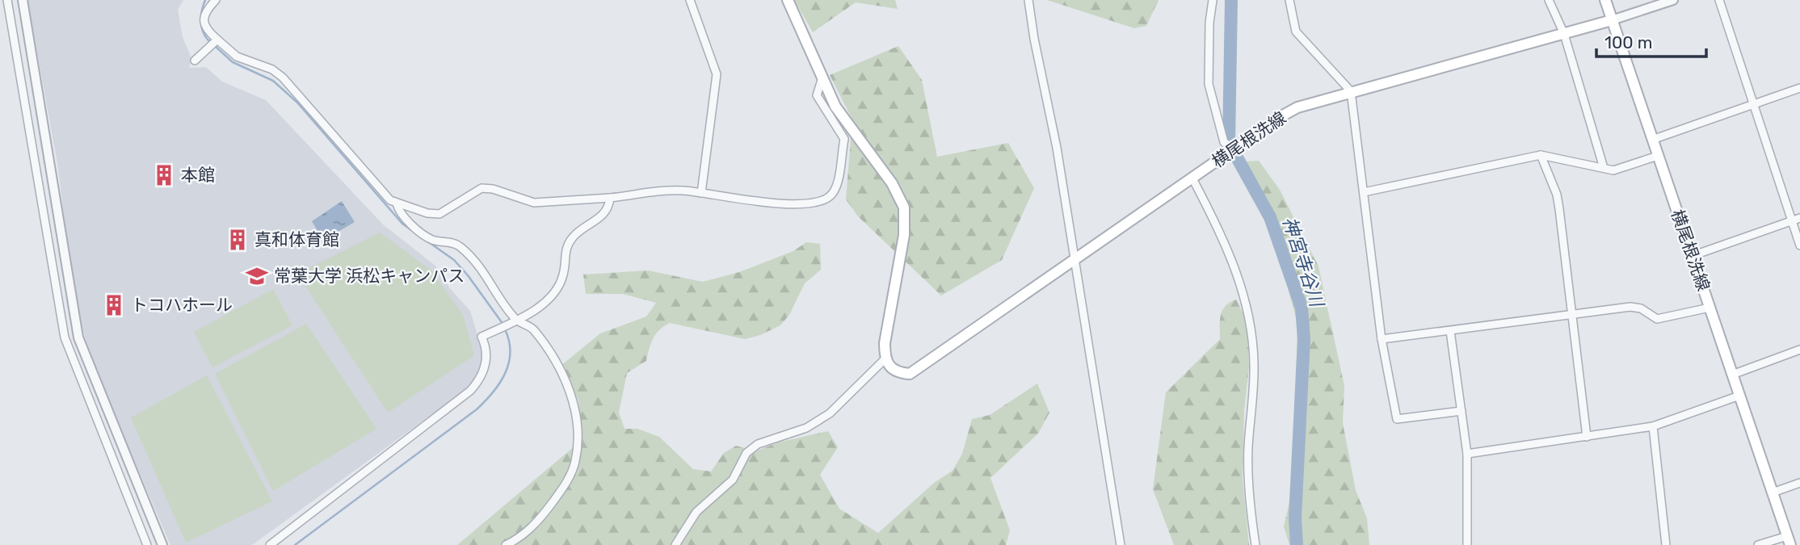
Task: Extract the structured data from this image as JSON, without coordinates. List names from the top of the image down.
{
  "streets": {
    "main road": ["横尾根洗線"]
  },
  "water": ["神宮寺谷川"],
  "places": {
    "building": ["本館", "真和体育館", "トコハホール"],
    "school or university": ["常葉大学 浜松キャンパス"]
  },
  "scale_bar": "100 m"
}
